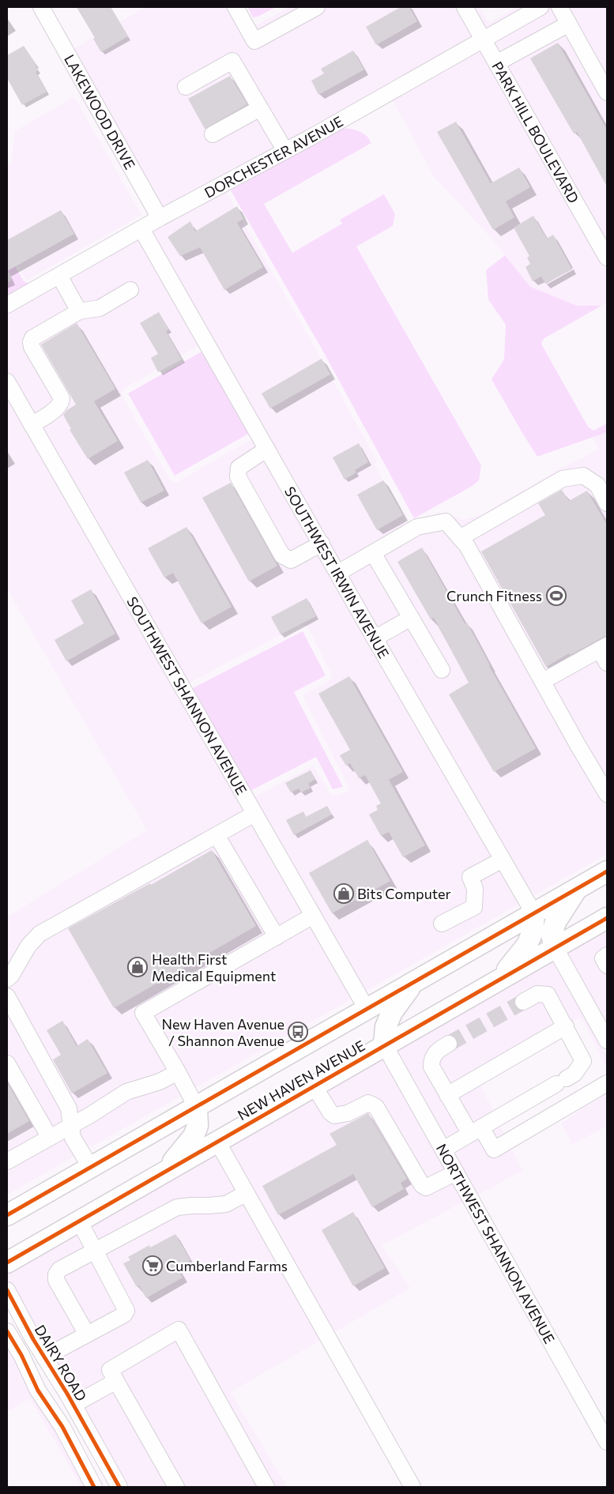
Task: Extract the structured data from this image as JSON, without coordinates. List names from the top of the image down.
{
  "streets": {
    "main road": ["NEW HAVEN AVENUE"],
    "street": [
      "LAKEWOOD DRIVE",
      "PARK HILL BOULEVARD",
      "DORCHESTER AVENUE",
      "SOUTHWEST IRWIN AVENUE",
      "SOUTHWEST SHANNON AVENUE",
      "NORTHWEST SHANNON AVENUE",
      "DAIRY ROAD"
    ]
  },
  "crossings": [
    ["LAKEWOOD DRIVE", "DORCHESTER AVENUE"],
    ["PARK HILL BOULEVARD", "DORCHESTER AVENUE"],
    ["DORCHESTER AVENUE", "SOUTHWEST IRWIN AVENUE"],
    ["SOUTHWEST IRWIN AVENUE", "NEW HAVEN AVENUE"],
    ["SOUTHWEST SHANNON AVENUE", "NEW HAVEN AVENUE"],
    ["NEW HAVEN AVENUE", "NORTHWEST SHANNON AVENUE"]
  ],
  "places": {
    "sports": ["Crunch Fitness"],
    "shop": ["Bits Computer", "Health First Medical Equipment"],
    "bus stop": ["New Haven Avenue / Shannon Avenue"],
    "supermarket": ["Cumberland Farms"]
  }
}
